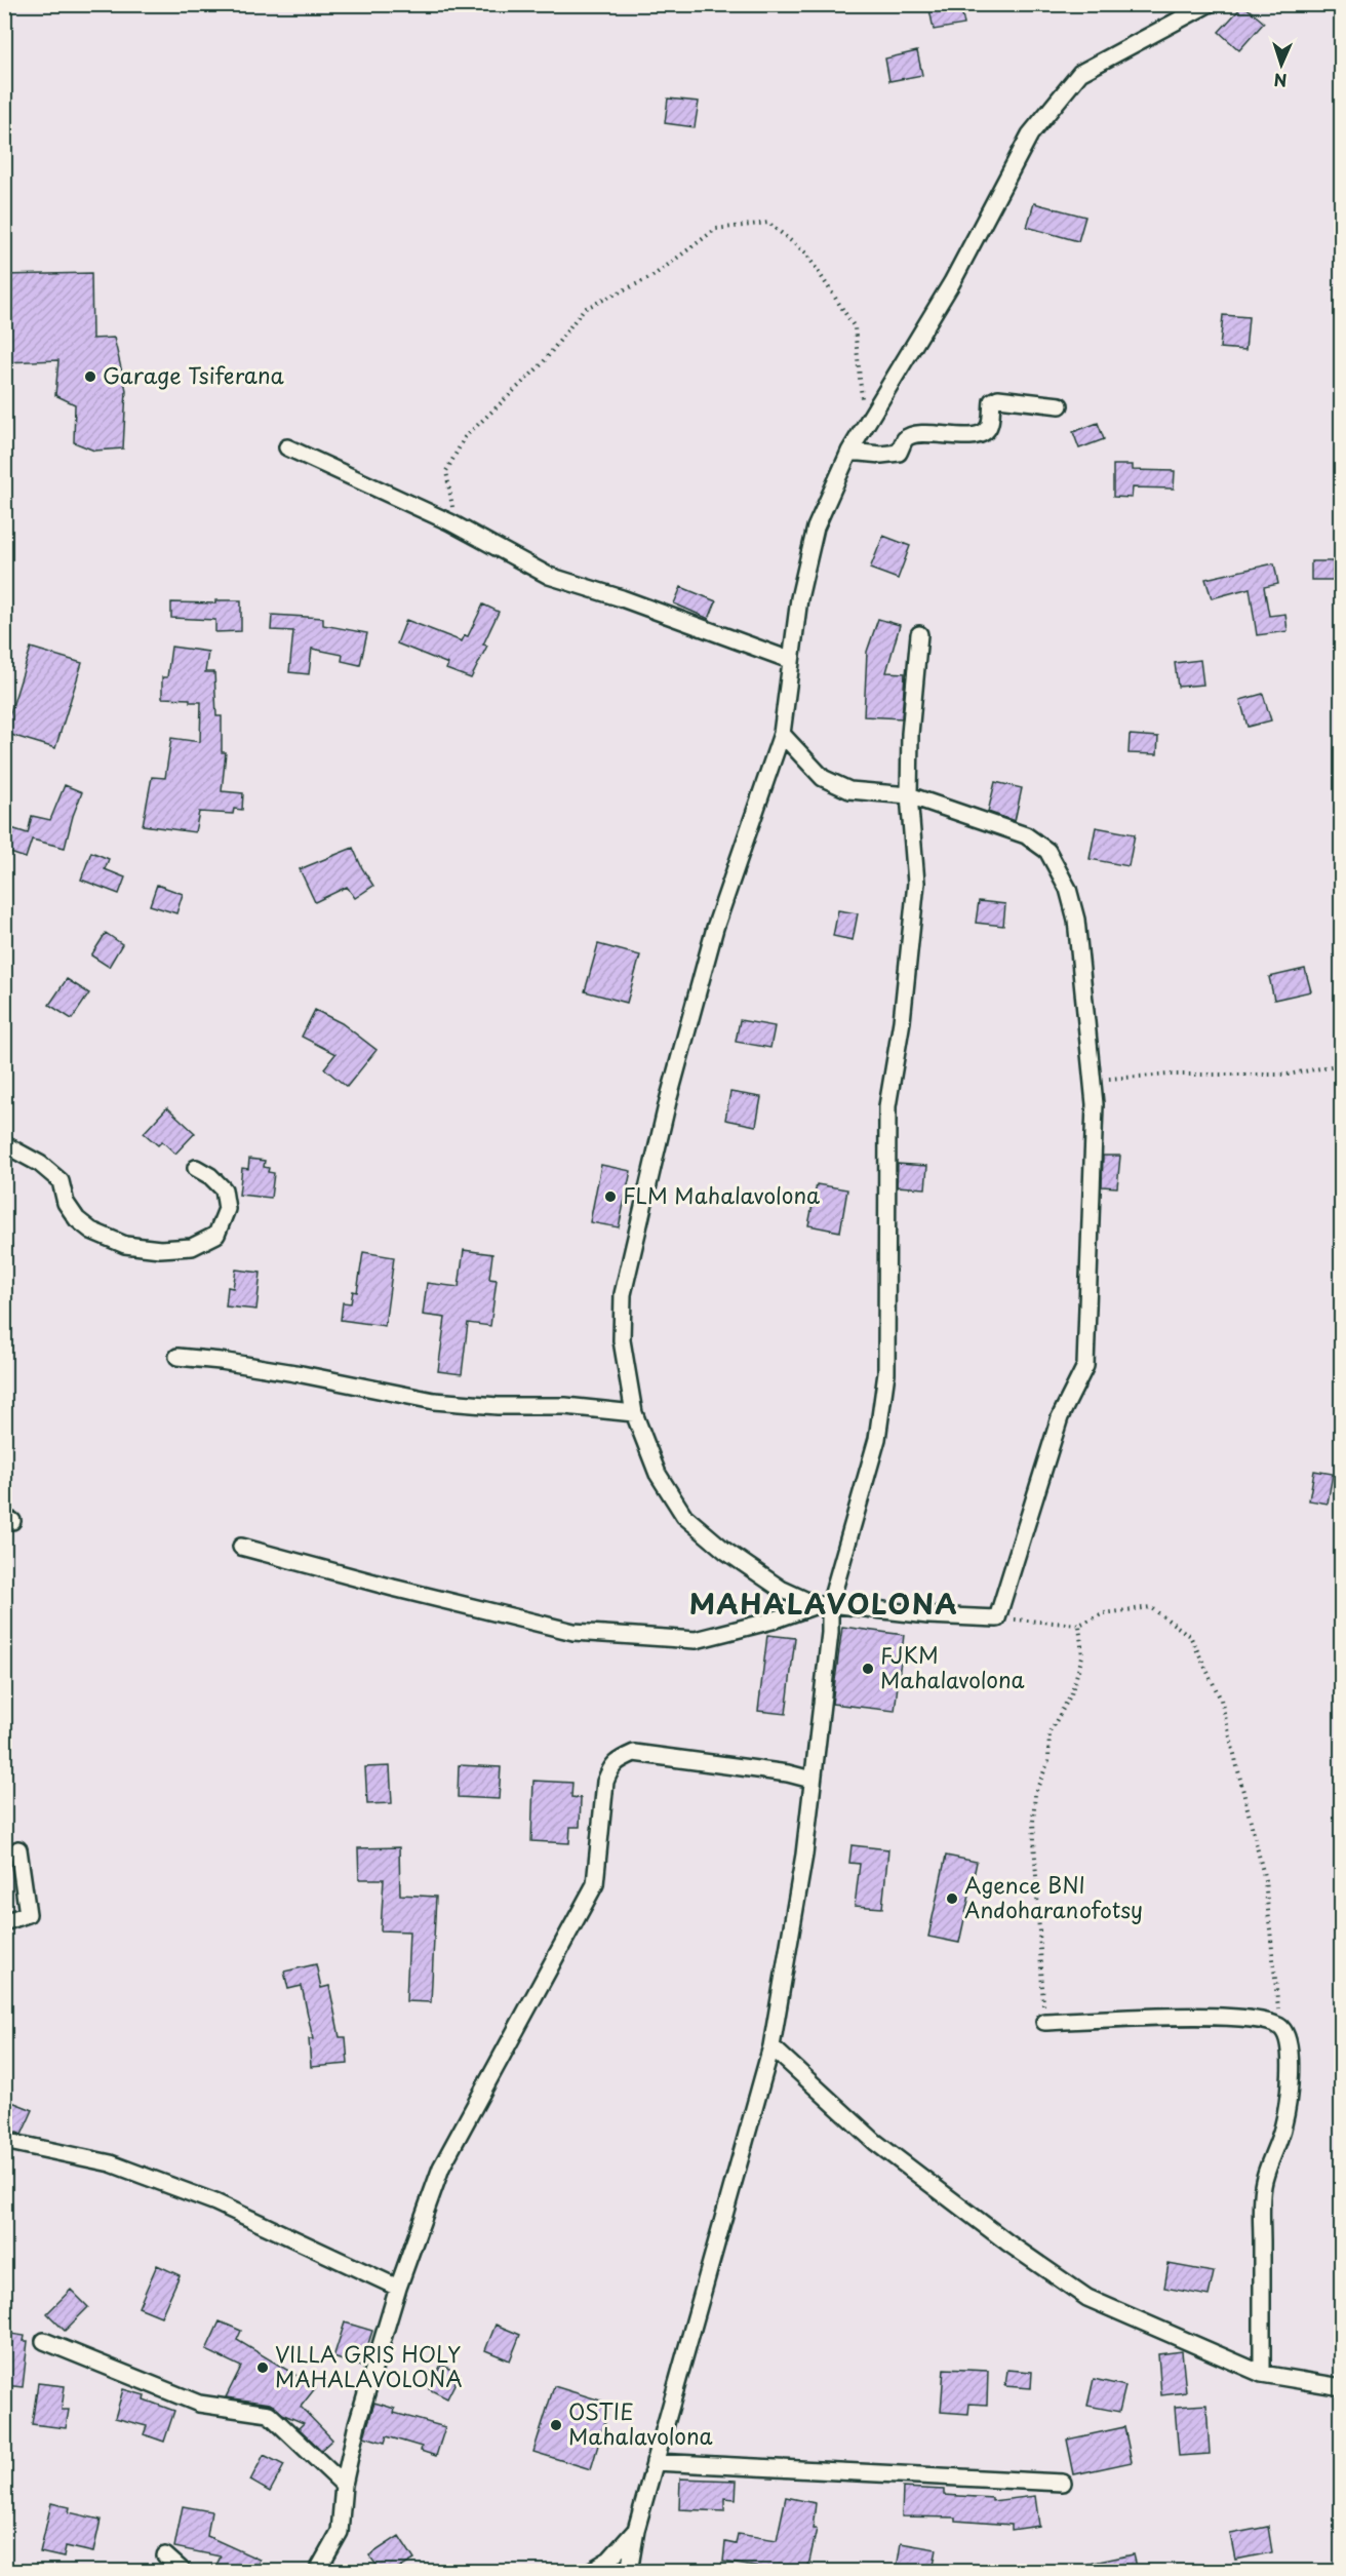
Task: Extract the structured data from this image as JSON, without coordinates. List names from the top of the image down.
{
  "districts": ["MAHALAVOLONA"],
  "places": [
    "Garage Tsiferana",
    "FLM Mahalavolona",
    "FJKM Mahalavolona",
    "Agence BNI Andoharanofotsy",
    "VILLA GRIS HOLY MAHALAVOLONA",
    "OSTIE Mahalavolona"
  ],
  "north": "bottom"
}
